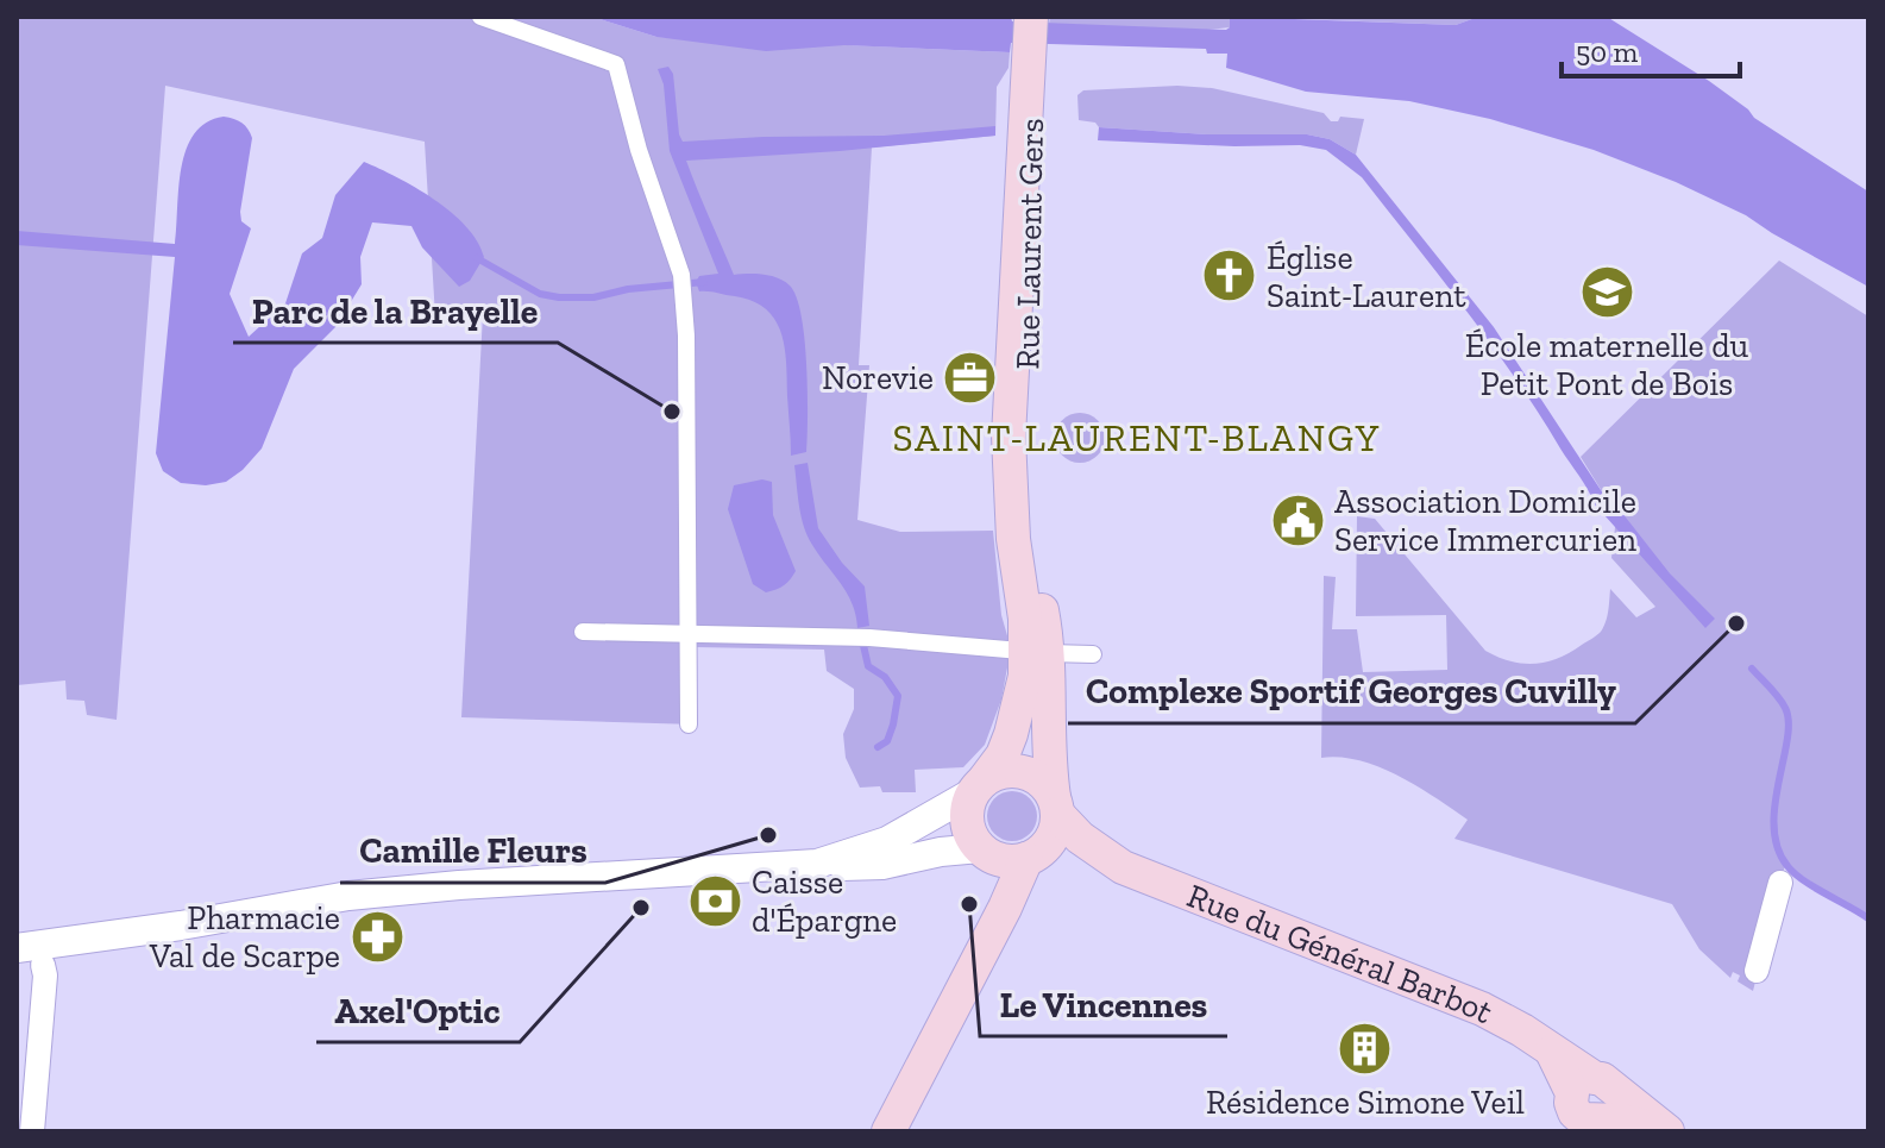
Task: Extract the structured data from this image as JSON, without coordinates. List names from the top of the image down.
{
  "streets": {
    "main road": ["Rue Laurent Gers", "Rue du Général Barbot"]
  },
  "crossings": [
    ["Rue Laurent Gers", "Rue du Général Barbot"]
  ],
  "districts": ["SAINT-LAURENT-BLANGY"],
  "places": {
    "church": ["Église Saint-Laurent"],
    "school or university": ["École maternelle du Petit Pont de Bois"],
    "office": ["Norevie"],
    "other": [
      "Parc de la Brayelle",
      "Complexe Sportif Georges Cuvilly",
      "Camille Fleurs",
      "Le Vincennes",
      "Axel'Optic"
    ],
    "public building": ["Association Domicile Service Immercurien"],
    "bank": ["Caisse d'Épargne"],
    "pharmacy": ["Pharmacie Val de Scarpe"],
    "building": ["Résidence Simone Veil"]
  },
  "scale_bar": "50 m"
}
